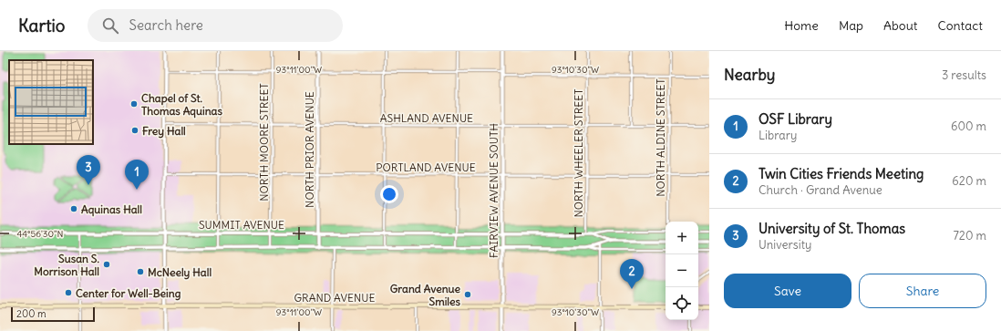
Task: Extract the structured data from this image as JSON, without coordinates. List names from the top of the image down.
{
  "streets": {
    "main road": ["GRAND AVENUE"],
    "street": [
      "ASHLAND AVENUE",
      "NORTH ALDINE STREET",
      "NORTH MOORE STREET",
      "NORTH PRIOR AVENUE",
      "NORTH WHEELER STREET",
      "PORTLAND AVENUE",
      "FAIRVIEW AVENUE SOUTH",
      "SUMMIT AVENUE"
    ]
  },
  "crossings": [
    ["ASHLAND AVENUE", "NORTH ALDINE STREET"],
    ["ASHLAND AVENUE", "NORTH MOORE STREET"],
    ["ASHLAND AVENUE", "NORTH PRIOR AVENUE"],
    ["ASHLAND AVENUE", "NORTH WHEELER STREET"],
    ["ASHLAND AVENUE", "FAIRVIEW AVENUE SOUTH"],
    ["NORTH ALDINE STREET", "PORTLAND AVENUE"],
    ["NORTH MOORE STREET", "PORTLAND AVENUE"],
    ["NORTH MOORE STREET", "SUMMIT AVENUE"],
    ["NORTH PRIOR AVENUE", "PORTLAND AVENUE"],
    ["NORTH PRIOR AVENUE", "SUMMIT AVENUE"],
    ["NORTH WHEELER STREET", "PORTLAND AVENUE"],
    ["NORTH WHEELER STREET", "SUMMIT AVENUE"],
    ["PORTLAND AVENUE", "FAIRVIEW AVENUE SOUTH"],
    ["FAIRVIEW AVENUE SOUTH", "SUMMIT AVENUE"],
    ["FAIRVIEW AVENUE SOUTH", "GRAND AVENUE"]
  ],
  "places": [
    "Chapel of St. Thomas Aquinas",
    "Frey Hall",
    "Aquinas Hall",
    "Susan S. Morrison Hall",
    "McNeely Hall",
    "Center for Well-Being",
    "Grand Avenue Smiles"
  ],
  "scale_bar": "200 m",
  "page": {
    "header": "Kartio",
    "search": "Search here",
    "nav": [
      "Home",
      "Map",
      "About",
      "Contact"
    ],
    "heading": ["Nearby", "3 results"],
    "list": [
      {
        "mark": "1",
        "name": "OSF Library",
        "note": "Library",
        "value": "600 m"
      },
      {
        "mark": "2",
        "name": "Twin Cities Friends Meeting",
        "note": "Church · Grand Avenue",
        "value": "620 m"
      },
      {
        "mark": "3",
        "name": "University of St. Thomas",
        "note": "University",
        "value": "720 m"
      }
    ],
    "pins": ["3", "1", "2"],
    "map_buttons": ["+", "−"],
    "buttons": ["Save", "Share"],
    "scale": "200 m"
  },
  "coordinates": ["93°11'00\"W", "93°10'30\"W", "44°56'30\"N"]
}
